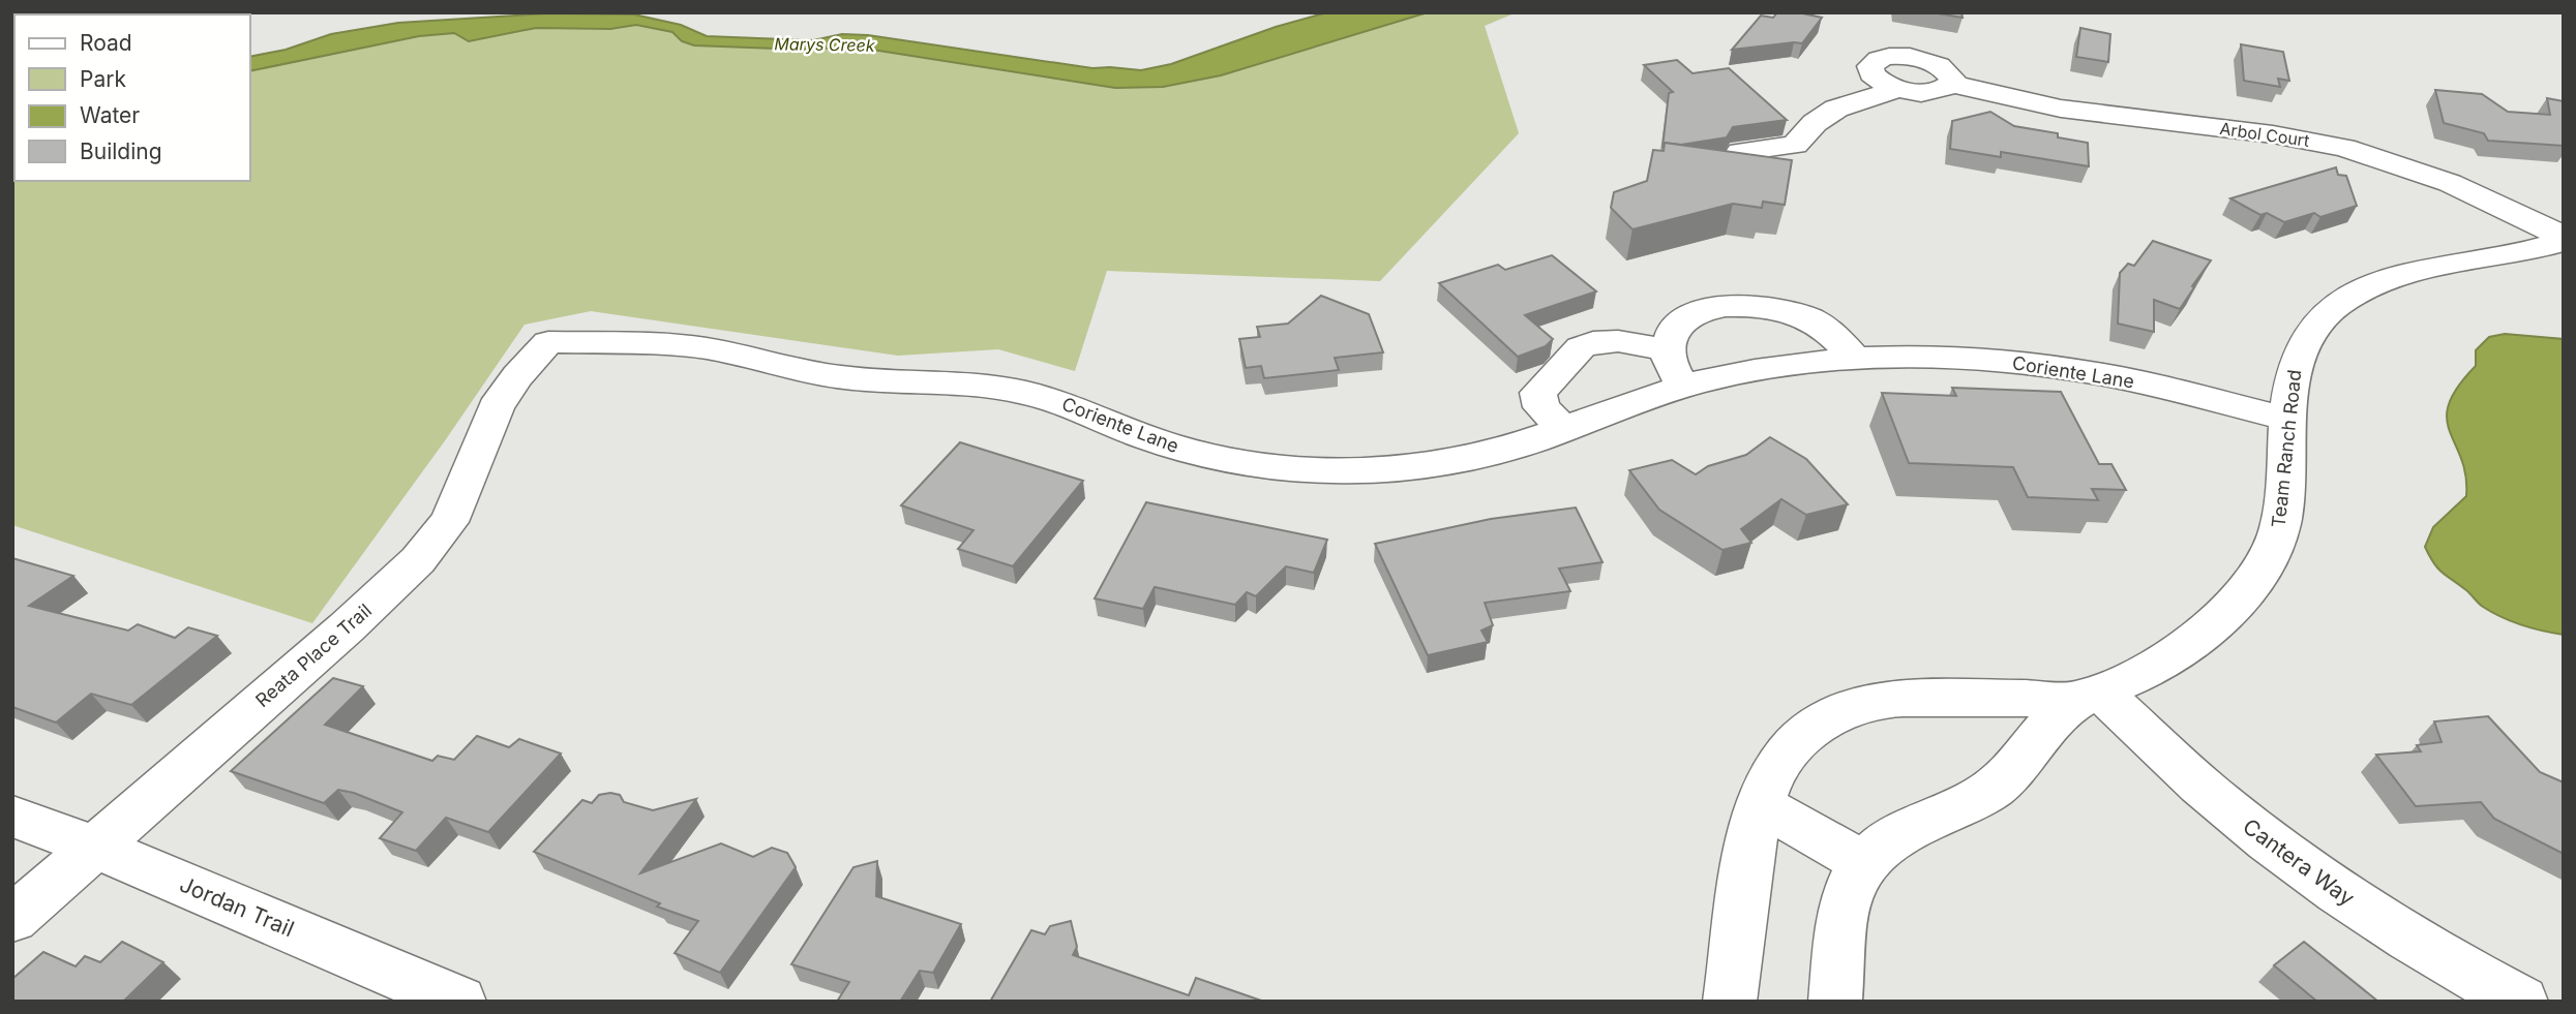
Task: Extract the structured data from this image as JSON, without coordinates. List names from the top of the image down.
{
  "streets": {
    "street": [
      "Arbol Court",
      "Coriente Lane",
      "Team Ranch Road",
      "Reata Place Trail",
      "Cantera Way",
      "Jordan Trail"
    ]
  },
  "crossings": [
    ["Arbol Court", "Team Ranch Road"],
    ["Coriente Lane", "Team Ranch Road"],
    ["Coriente Lane", "Reata Place Trail"],
    ["Team Ranch Road", "Cantera Way"],
    ["Reata Place Trail", "Jordan Trail"]
  ],
  "water": ["Marys Creek"],
  "legend": [
    "Road",
    "Park",
    "Water",
    "Building"
  ]
}
